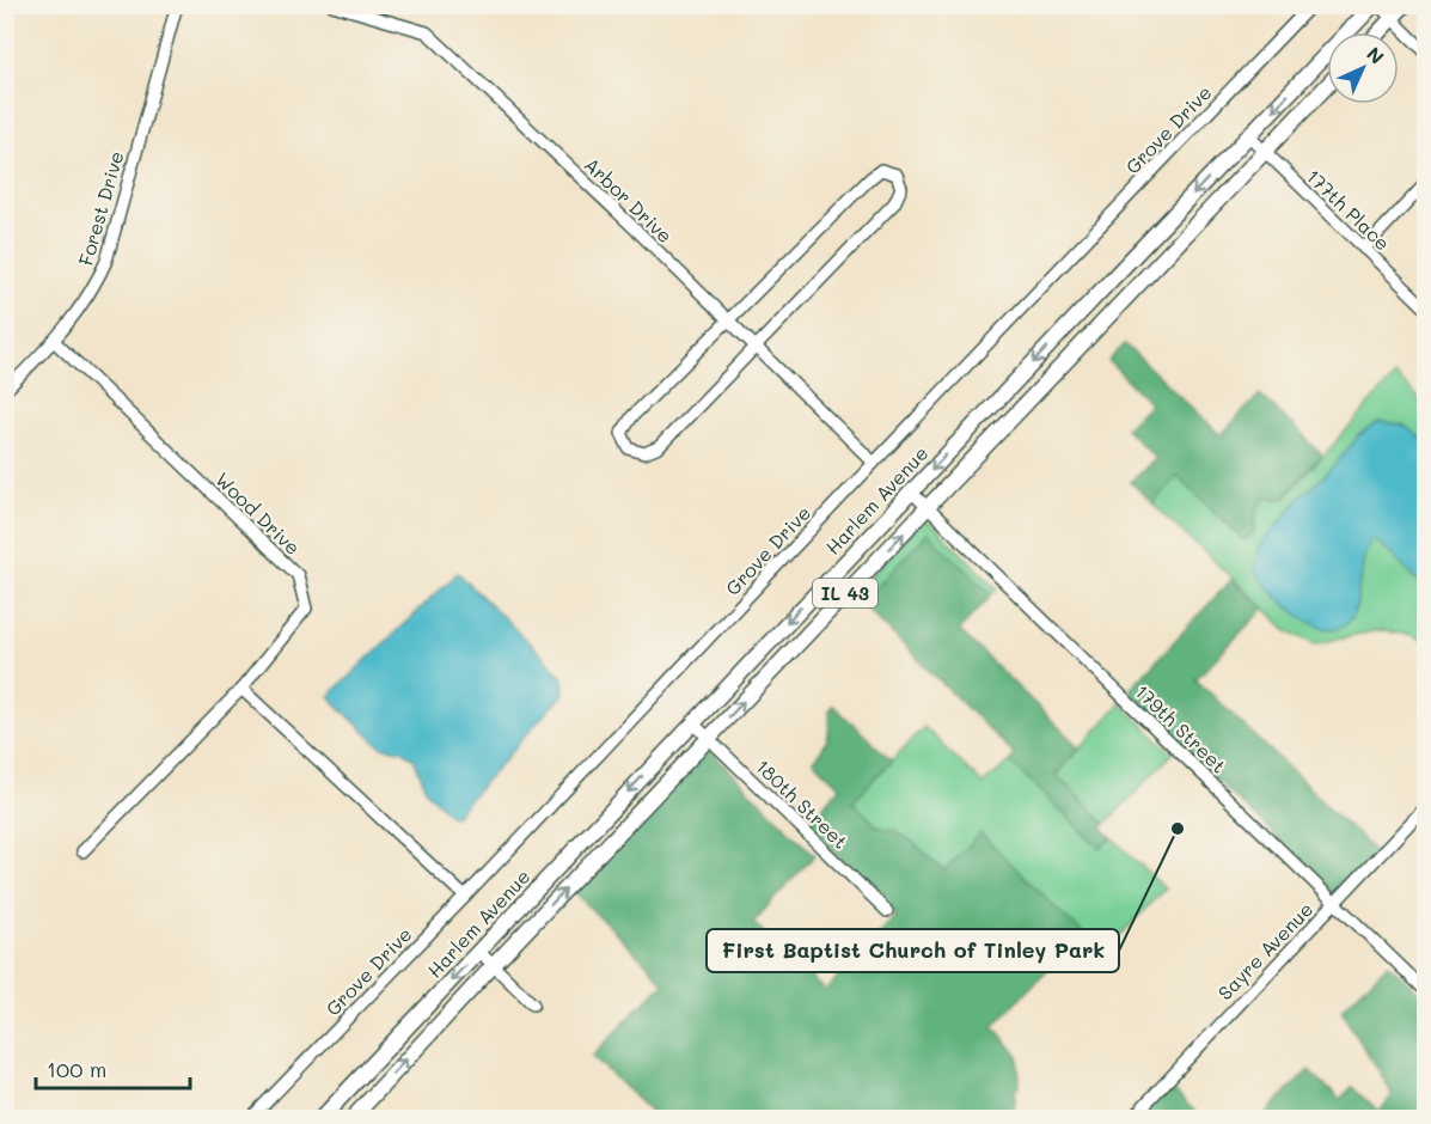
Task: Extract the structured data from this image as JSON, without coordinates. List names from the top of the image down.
{
  "streets": {
    "main road": ["Harlem Avenue", "IL 43"],
    "street": [
      "Grove Drive",
      "Arbor Drive",
      "Forest Drive",
      "177th Place",
      "Wood Drive",
      "179th Street",
      "180th Street",
      "Sayre Avenue"
    ]
  },
  "crossings": [
    ["Grove Drive", "Arbor Drive"],
    ["Forest Drive", "Wood Drive"],
    ["177th Place", "Harlem Avenue"],
    ["Harlem Avenue", "179th Street"],
    ["Harlem Avenue", "180th Street"],
    ["179th Street", "Sayre Avenue"]
  ],
  "places": ["First Baptist Church of Tinley Park"],
  "scale_bar": "100 m",
  "north": "top right"
}
